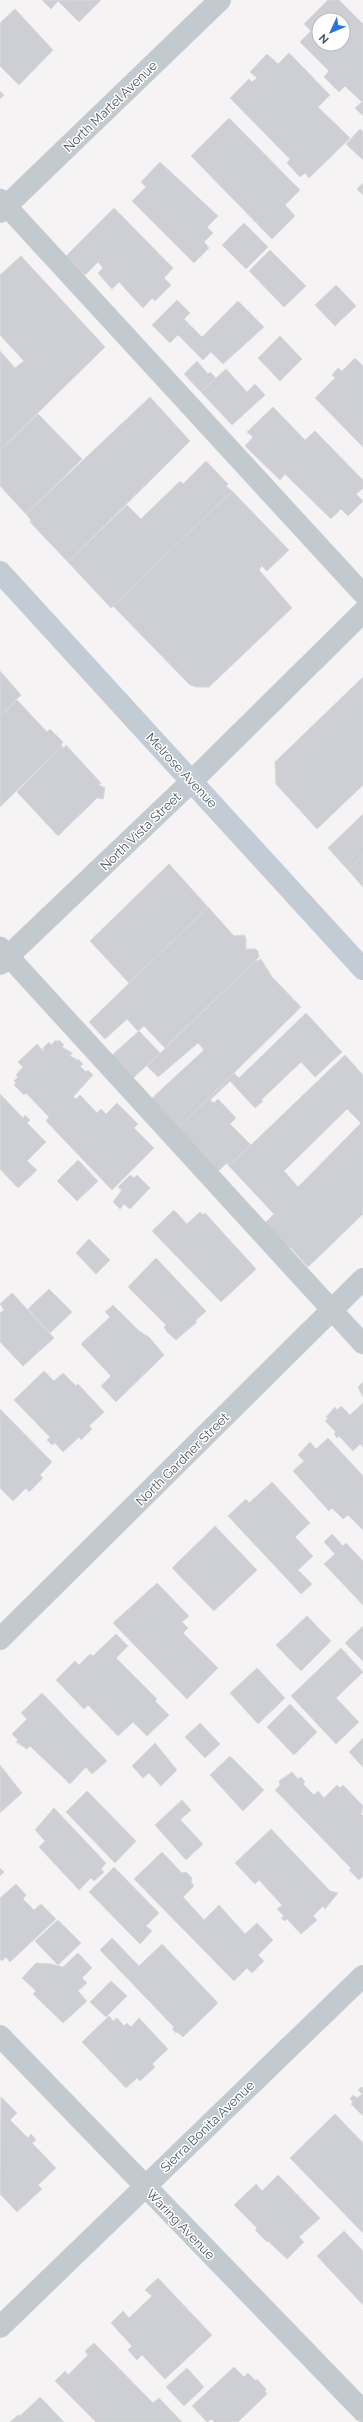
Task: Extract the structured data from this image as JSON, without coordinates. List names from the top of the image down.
{
  "streets": {
    "main road": ["Melrose Avenue"],
    "street": [
      "North Martel Avenue",
      "North Vista Street",
      "North Gardner Street",
      "Sierra Bonita Avenue",
      "Waring Avenue"
    ]
  },
  "crossings": [
    ["Melrose Avenue", "North Vista Street"],
    ["Sierra Bonita Avenue", "Waring Avenue"]
  ],
  "north": "bottom left"
}
